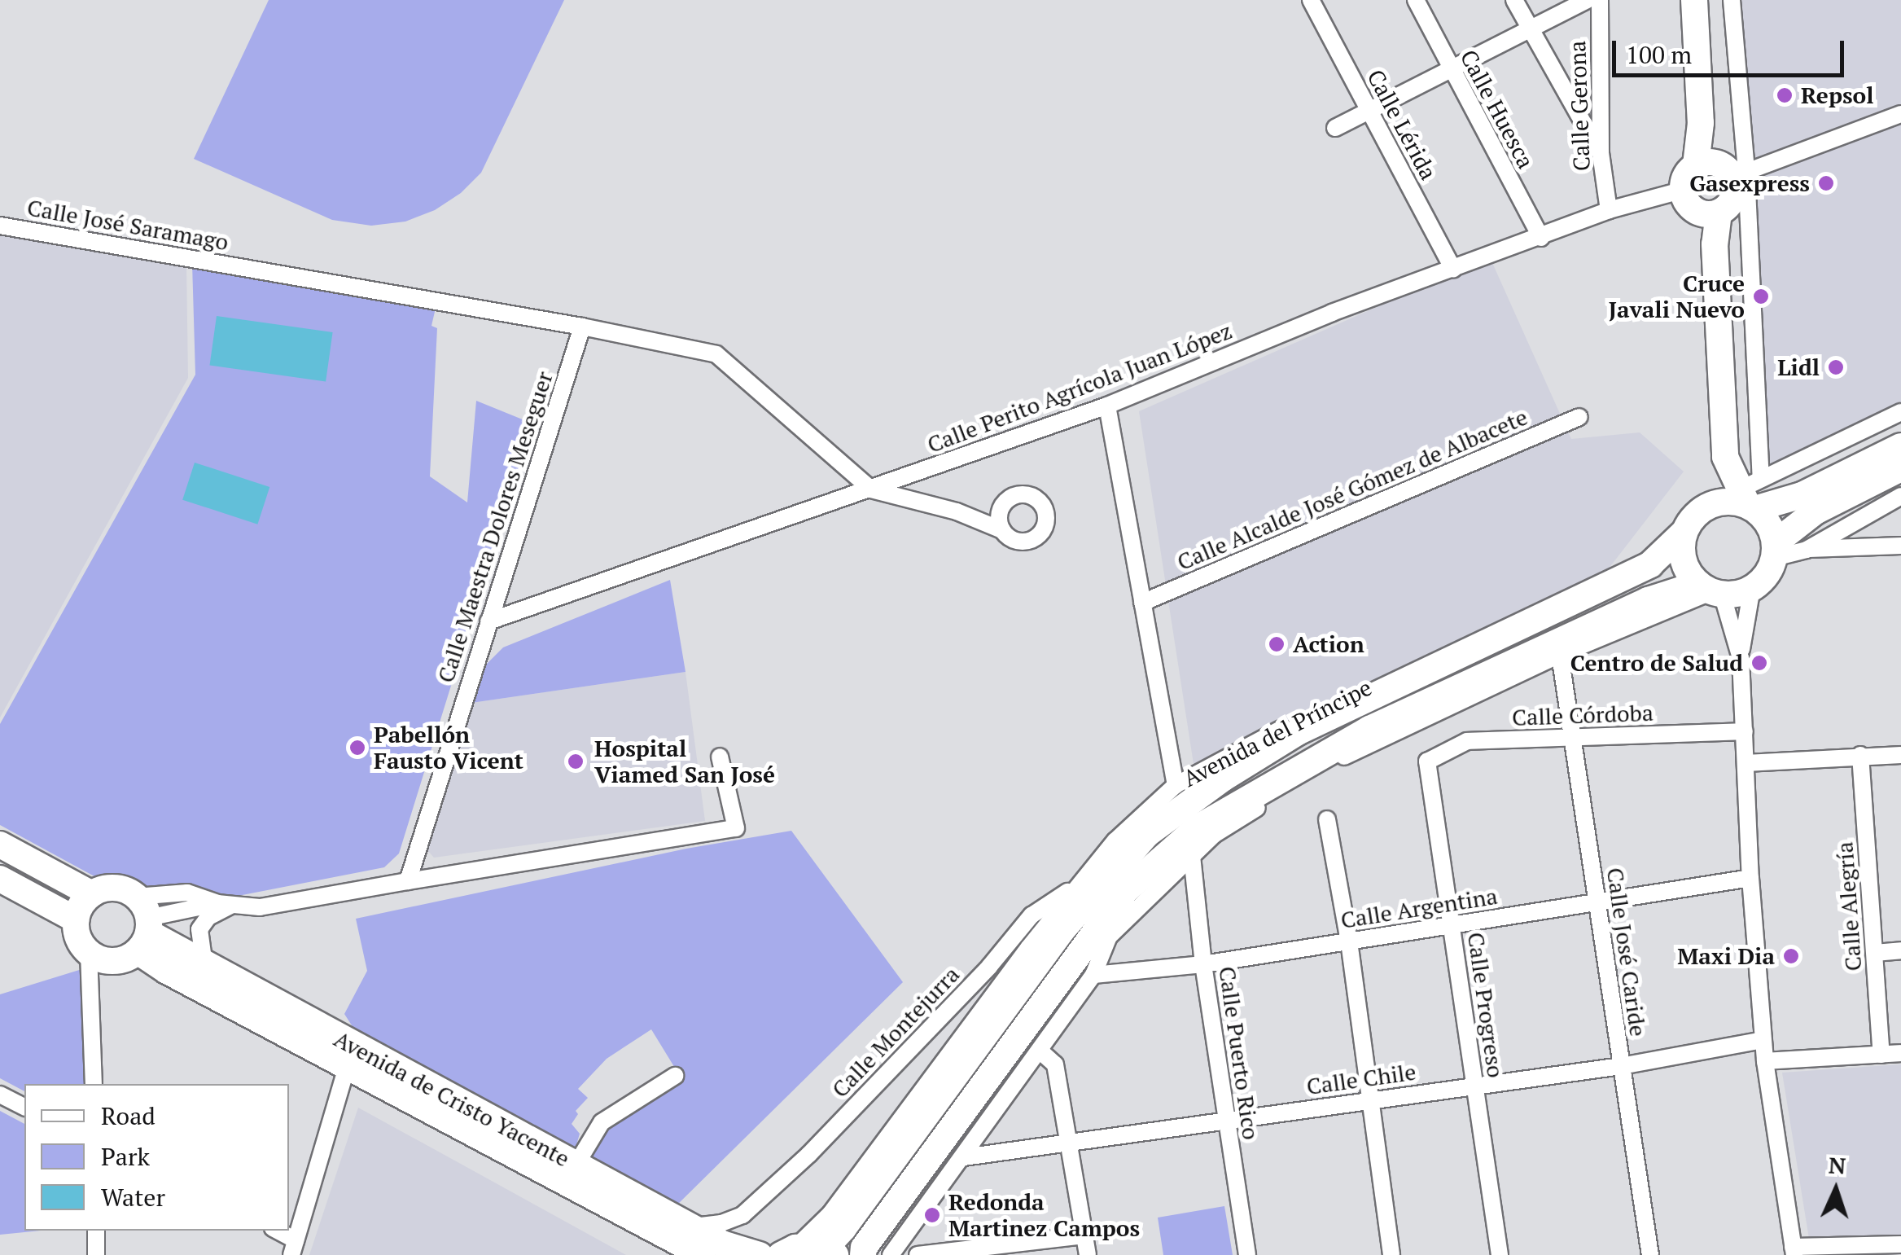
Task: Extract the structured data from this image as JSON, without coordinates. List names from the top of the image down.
{
  "streets": {
    "main road": ["Avenida del Príncipe", "Avenida de Cristo Yacente"],
    "street": [
      "Calle Gerona",
      "Calle Huesca",
      "Calle Lérida",
      "Calle José Saramago",
      "Calle Perito Agrícola Juan López",
      "Calle Alcalde José Gómez de Albacete",
      "Calle Maestra Dolores Meseguer",
      "Calle Córdoba",
      "Calle Alegría",
      "Calle Argentina",
      "Calle José Caride",
      "Calle Progreso",
      "Calle Montejurra",
      "Calle Puerto Rico",
      "Calle Chile"
    ]
  },
  "crossings": [
    ["Calle Gerona", "Calle Perito Agrícola Juan López"],
    ["Calle Huesca", "Calle Perito Agrícola Juan López"],
    ["Calle Lérida", "Calle Perito Agrícola Juan López"],
    ["Calle José Saramago", "Calle Perito Agrícola Juan López"],
    ["Calle José Saramago", "Calle Maestra Dolores Meseguer"],
    ["Calle Perito Agrícola Juan López", "Calle Maestra Dolores Meseguer"],
    ["Calle Córdoba", "Calle José Caride"],
    ["Calle Córdoba", "Calle Progreso"],
    ["Avenida del Príncipe", "Calle Montejurra"],
    ["Calle Argentina", "Calle José Caride"],
    ["Calle Argentina", "Calle Progreso"],
    ["Calle Argentina", "Calle Puerto Rico"],
    ["Calle José Caride", "Calle Chile"],
    ["Calle Progreso", "Calle Chile"],
    ["Calle Puerto Rico", "Calle Chile"]
  ],
  "places": [
    "Repsol",
    "Gasexpress",
    "Cruce Javali Nuevo",
    "Lidl",
    "Action",
    "Centro de Salud",
    "Pabellón Fausto Vicent",
    "Hospital Viamed San José",
    "Maxi Dia",
    "Redonda Martinez Campos"
  ],
  "legend": ["Road", "Park", "Water"],
  "scale_bar": "100 m",
  "north": "top"
}
